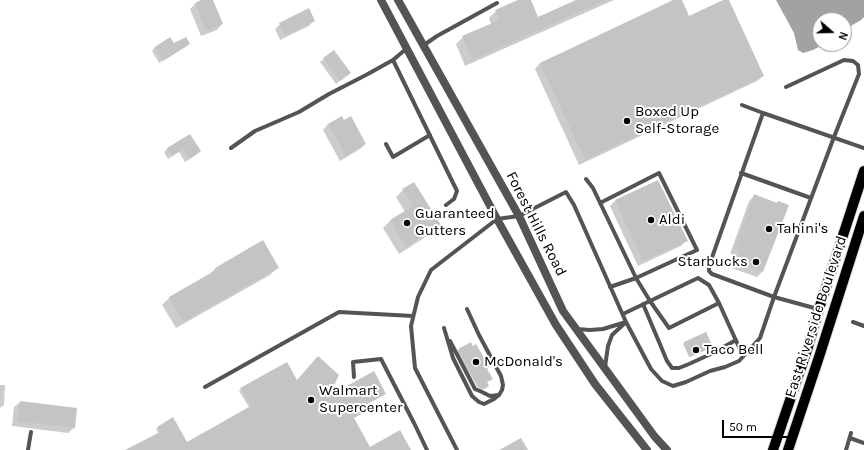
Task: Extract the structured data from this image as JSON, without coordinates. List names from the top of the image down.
{
  "streets": {
    "main road": ["East Riverside Boulevard"],
    "street": ["Forest Hills Road"]
  },
  "places": [
    "Boxed Up Self-Storage",
    "Aldi",
    "Guaranteed Gutters",
    "Tahini's",
    "Starbucks",
    "Taco Bell",
    "McDonald's",
    "Walmart Supercenter"
  ],
  "scale_bar": "50 m",
  "north": "right"
}
